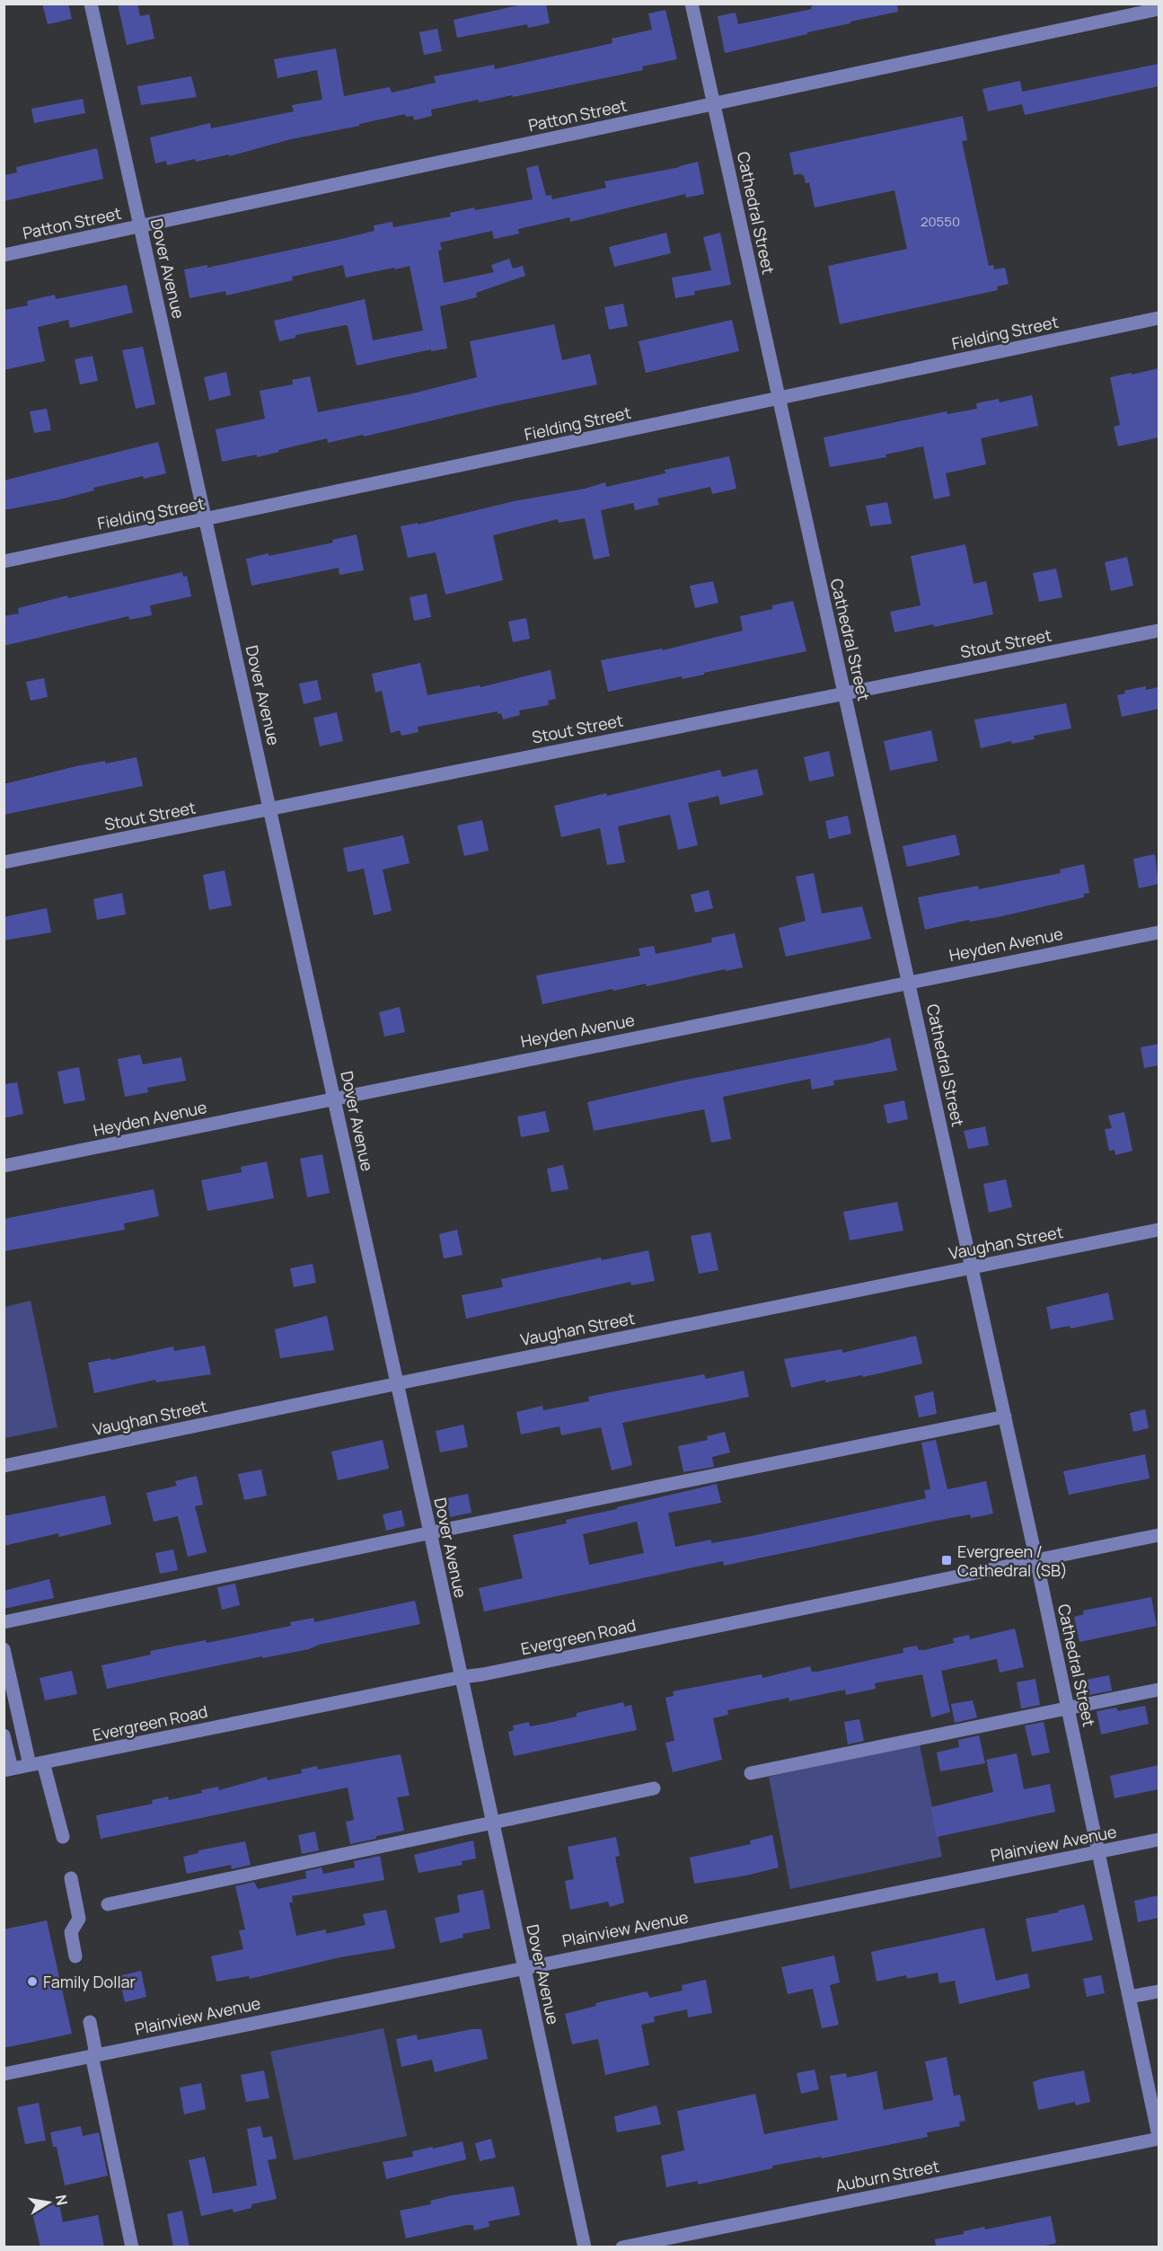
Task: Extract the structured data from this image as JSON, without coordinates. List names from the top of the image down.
{
  "streets": {
    "street": [
      "Patton Street",
      "Cathedral Street",
      "Dover Avenue",
      "Fielding Street",
      "Stout Street",
      "Heyden Avenue",
      "Vaughan Street",
      "Evergreen Road",
      "Plainview Avenue",
      "Auburn Street"
    ]
  },
  "crossings": [
    ["Patton Street", "Cathedral Street"],
    ["Patton Street", "Dover Avenue"],
    ["Cathedral Street", "Fielding Street"],
    ["Cathedral Street", "Stout Street"],
    ["Cathedral Street", "Heyden Avenue"],
    ["Cathedral Street", "Vaughan Street"],
    ["Cathedral Street", "Evergreen Road"],
    ["Cathedral Street", "Plainview Avenue"],
    ["Cathedral Street", "Auburn Street"],
    ["Dover Avenue", "Fielding Street"],
    ["Dover Avenue", "Stout Street"],
    ["Dover Avenue", "Heyden Avenue"],
    ["Dover Avenue", "Vaughan Street"],
    ["Dover Avenue", "Evergreen Road"],
    ["Dover Avenue", "Plainview Avenue"]
  ],
  "places": {
    "transit": ["Evergreen / Cathedral (SB)"],
    "other": ["Family Dollar"]
  },
  "house_numbers": ["20550"],
  "north": "right"
}
